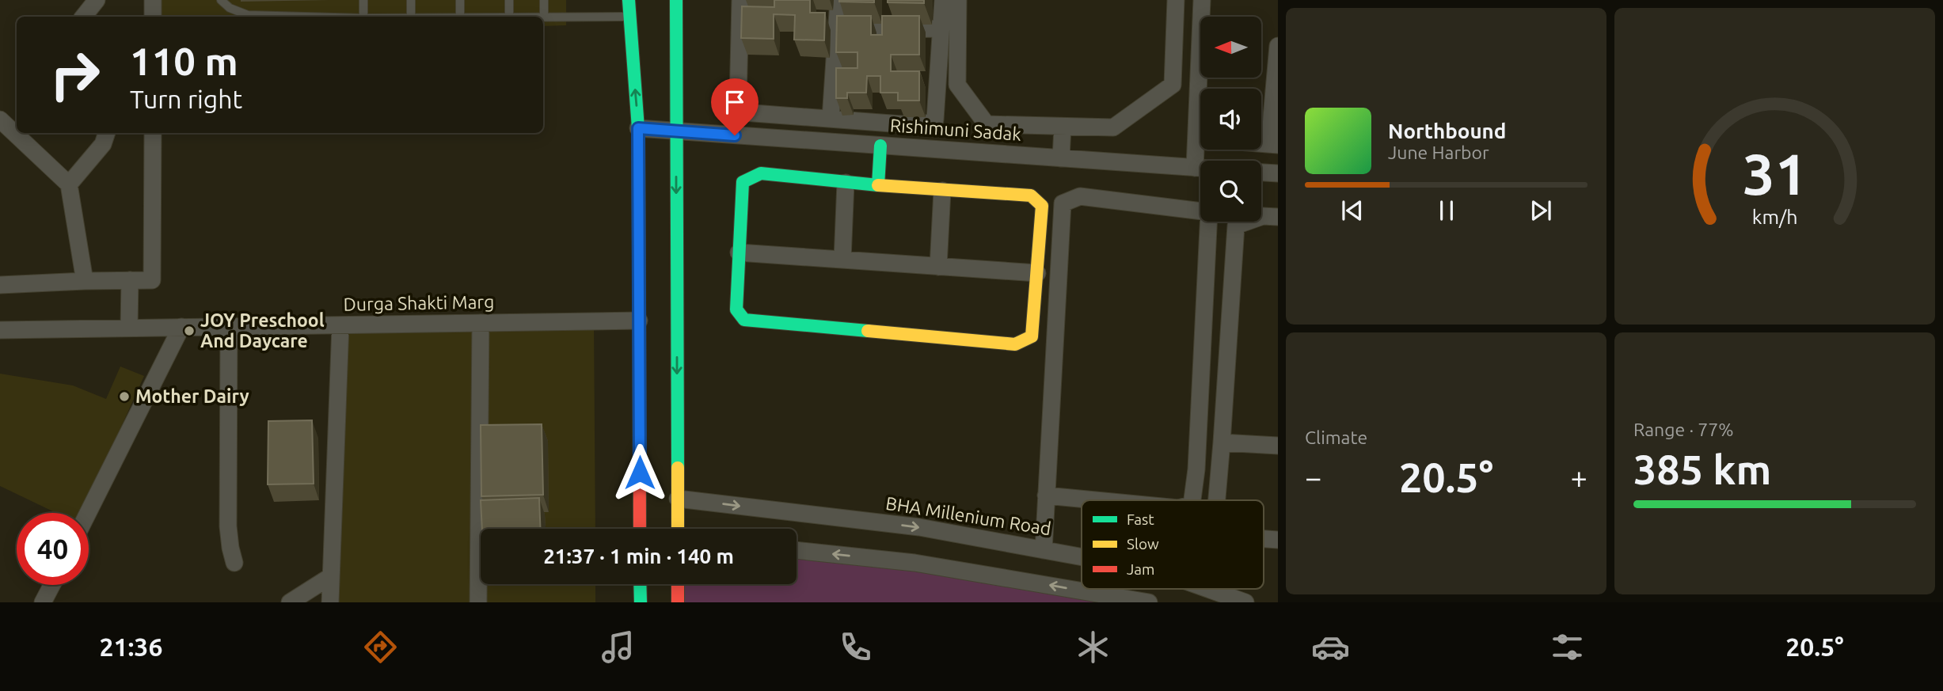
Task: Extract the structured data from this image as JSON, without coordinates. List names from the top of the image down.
{
  "streets": {
    "street": ["Rishimuni Sadak", "Durga Shakti Marg", "BHA Millenium Road"]
  },
  "places": ["JOY Preschool And Daycare", "Mother Dairy"],
  "legend": ["Fast", "Slow", "Jam"],
  "north": "left",
  "page": {
    "turn": ["110 m", "Turn right"],
    "song": ["Northbound", "June Harbor"],
    "tile": [
      "Climate",
      ["Range · 77%", "385 km"]
    ],
    "heat": ["−", "20.5°", "+"],
    "limit": "40",
    "trip": "21:37 · 1 min · 140 m",
    "tabs": ["21:36", "20.5°"],
    "gauge": ["31", "km/h"]
  }
}
